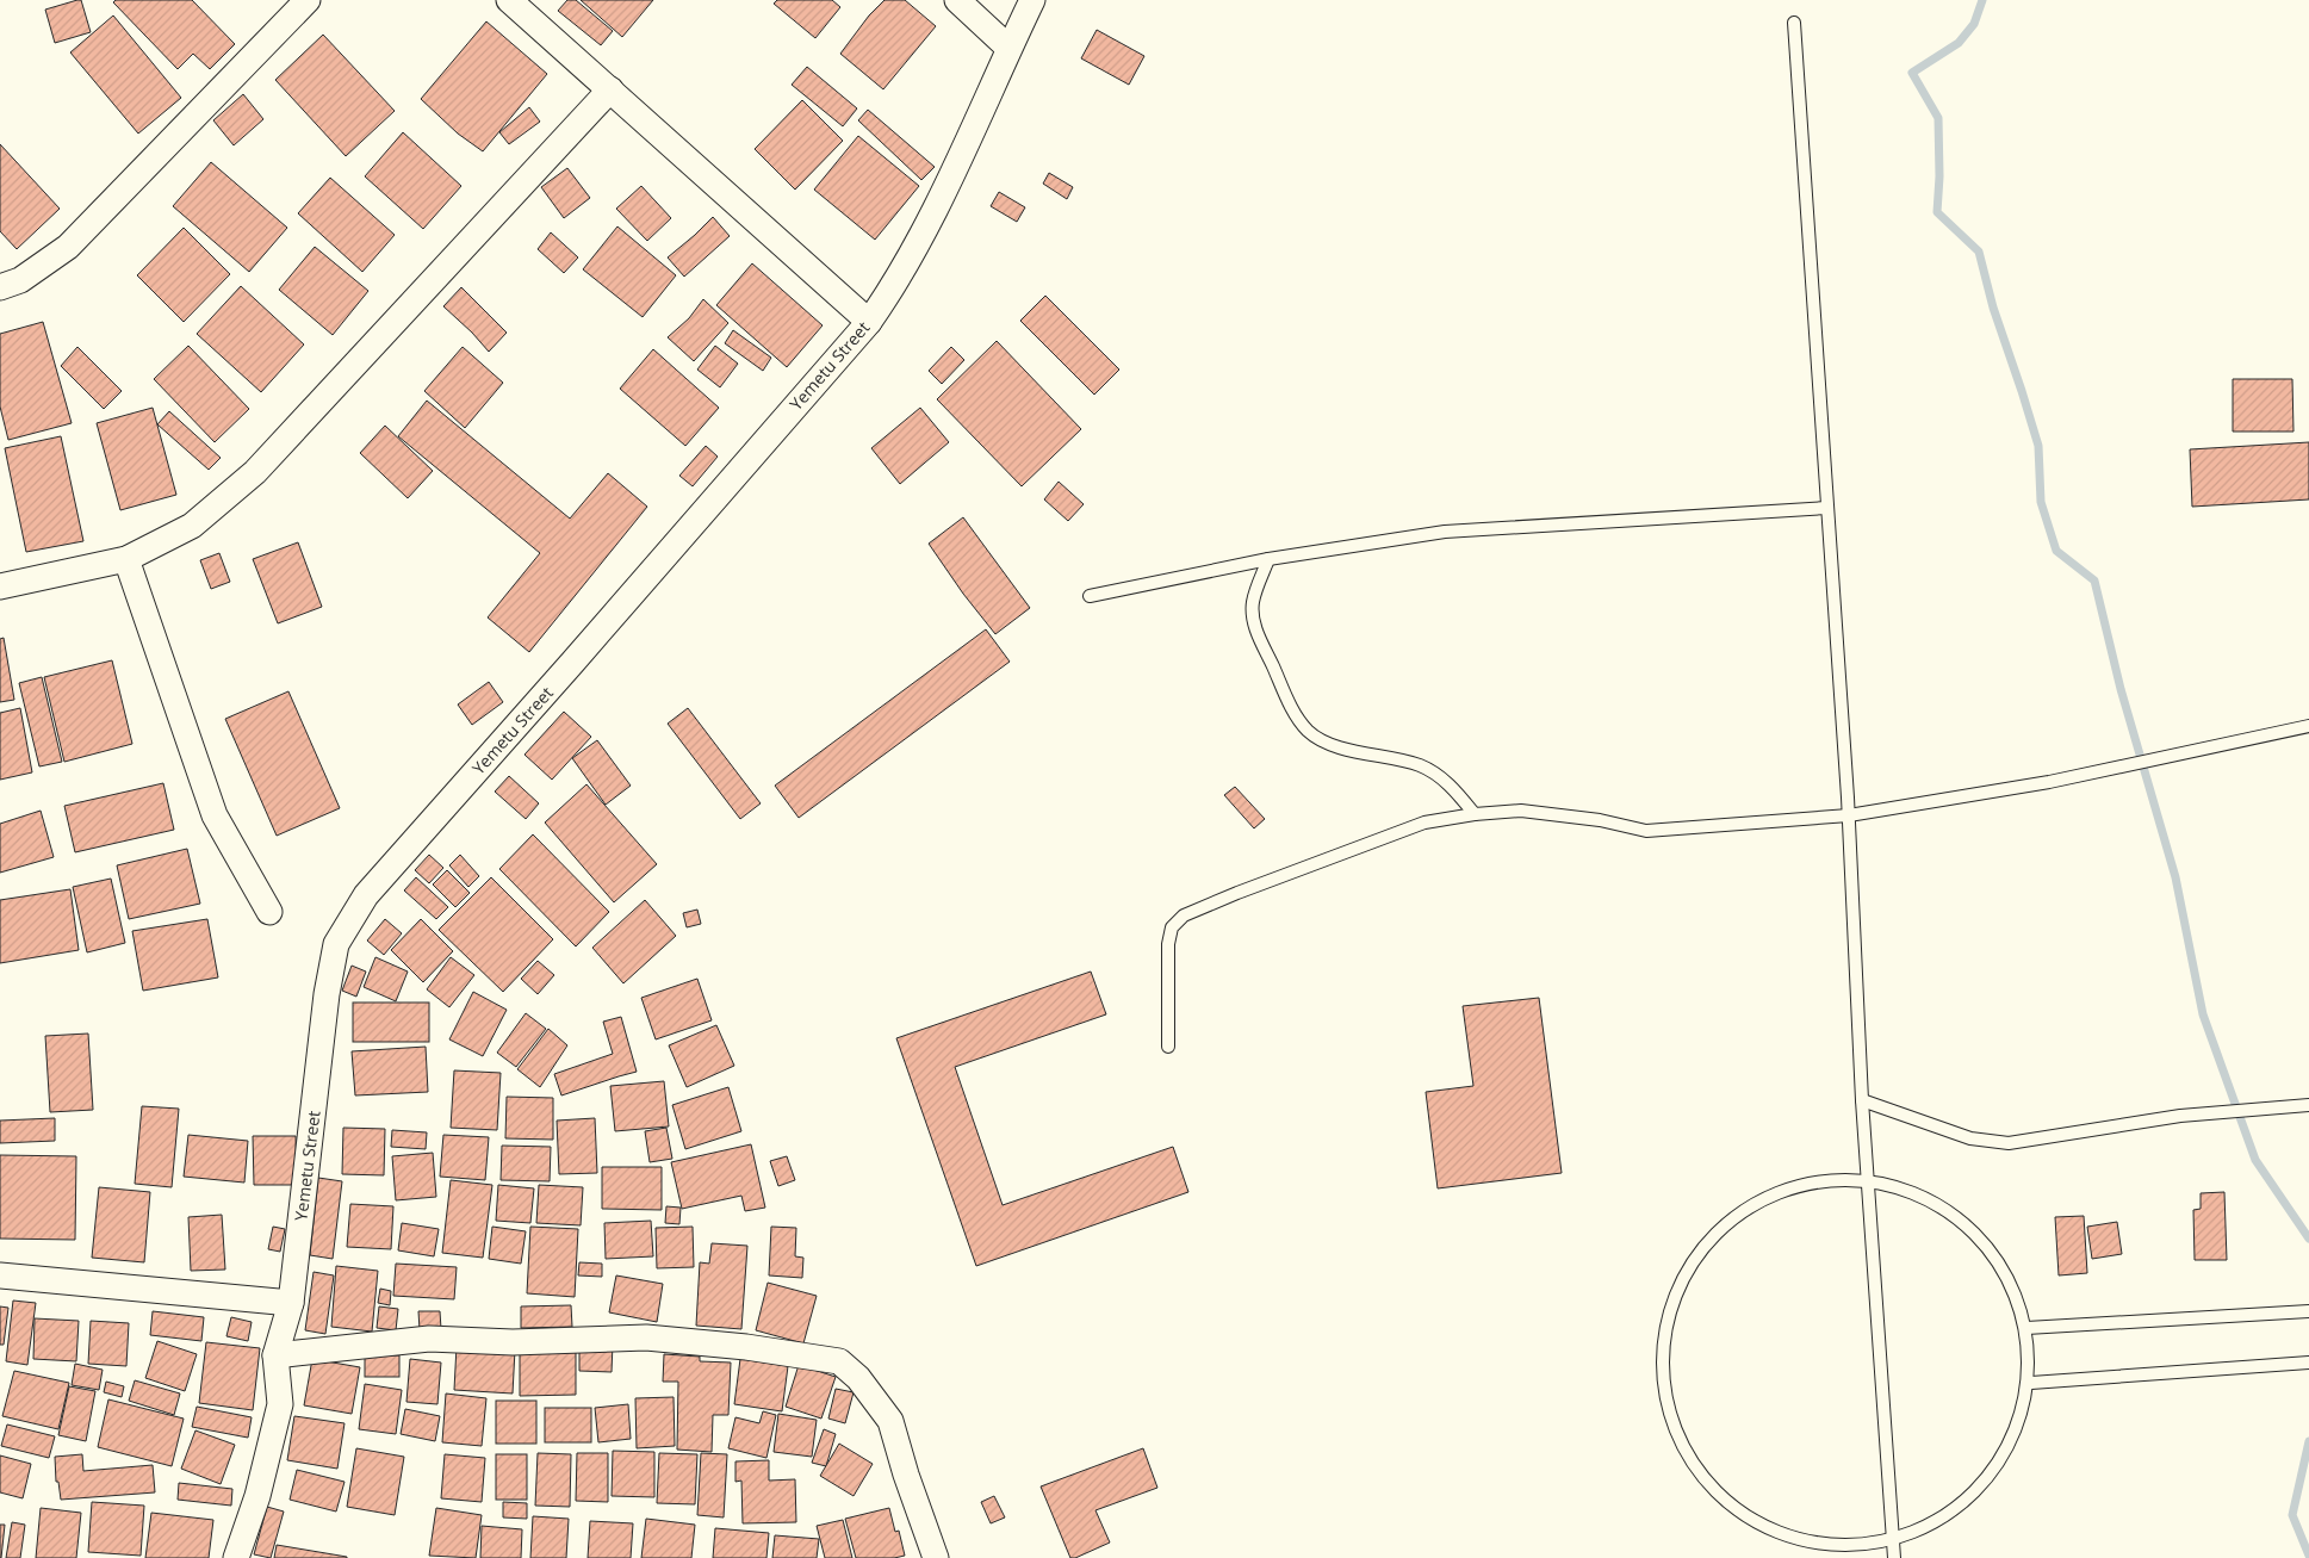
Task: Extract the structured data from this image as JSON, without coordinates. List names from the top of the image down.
{
  "streets": {
    "street": ["Yemetu Street"]
  }
}
